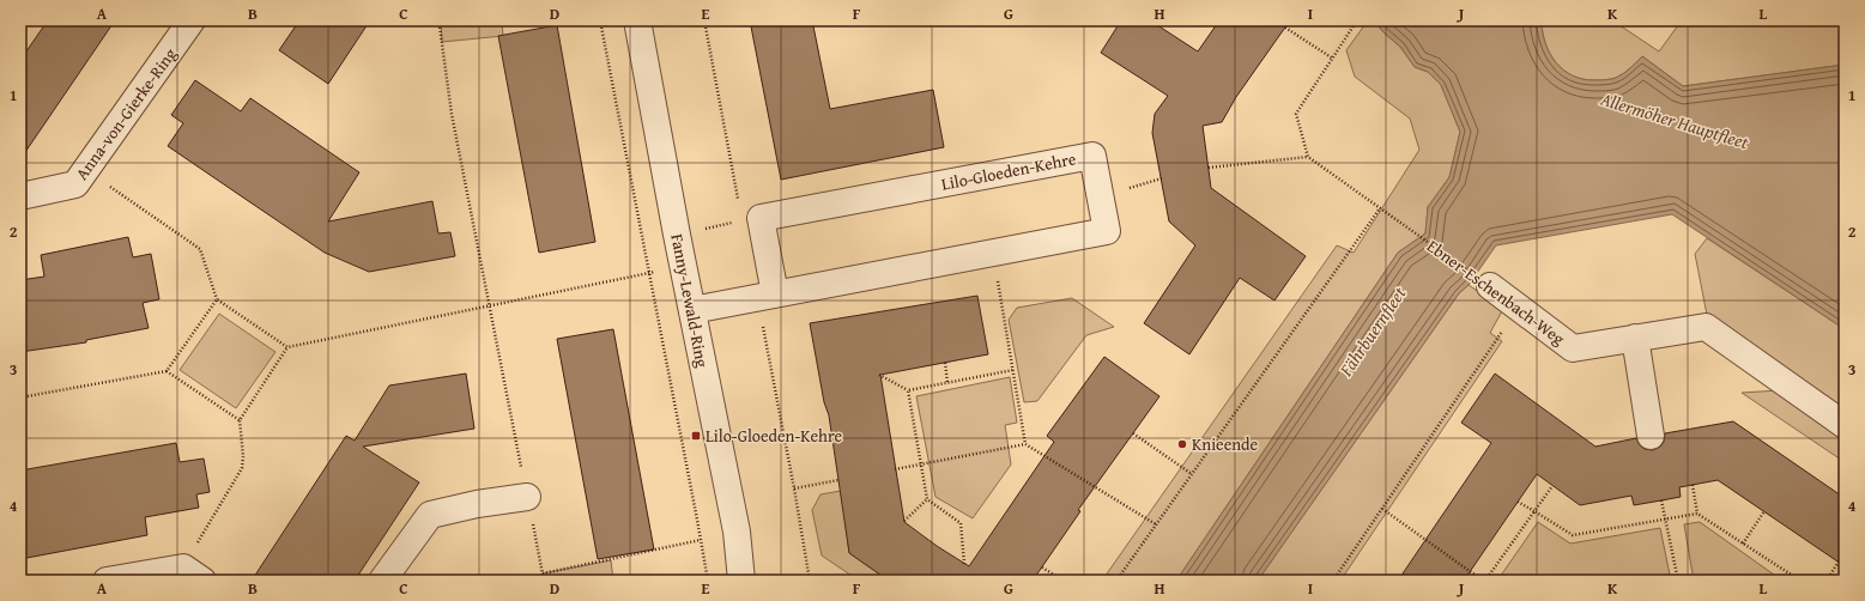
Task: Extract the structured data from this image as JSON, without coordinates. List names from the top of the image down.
{
  "streets": {
    "street": [
      "Anna-von-Gierke-Ring",
      "Lilo-Gloeden-Kehre",
      "Ebner-Eschenbach-Weg",
      "Fanny-Lewald-Ring"
    ]
  },
  "crossings": [
    ["Lilo-Gloeden-Kehre", "Fanny-Lewald-Ring"]
  ],
  "water": ["Allermöher Hauptfleet", "Fährbuernfleet"],
  "places": {
    "transit": ["Lilo-Gloeden-Kehre"],
    "other": ["Knieende"]
  },
  "grid": {
    "columns": [
      "A",
      "B",
      "C",
      "D",
      "E",
      "F",
      "G",
      "H",
      "I",
      "J",
      "K",
      "L"
    ],
    "rows": [
      "1",
      "2",
      "3",
      "4"
    ]
  }
}
